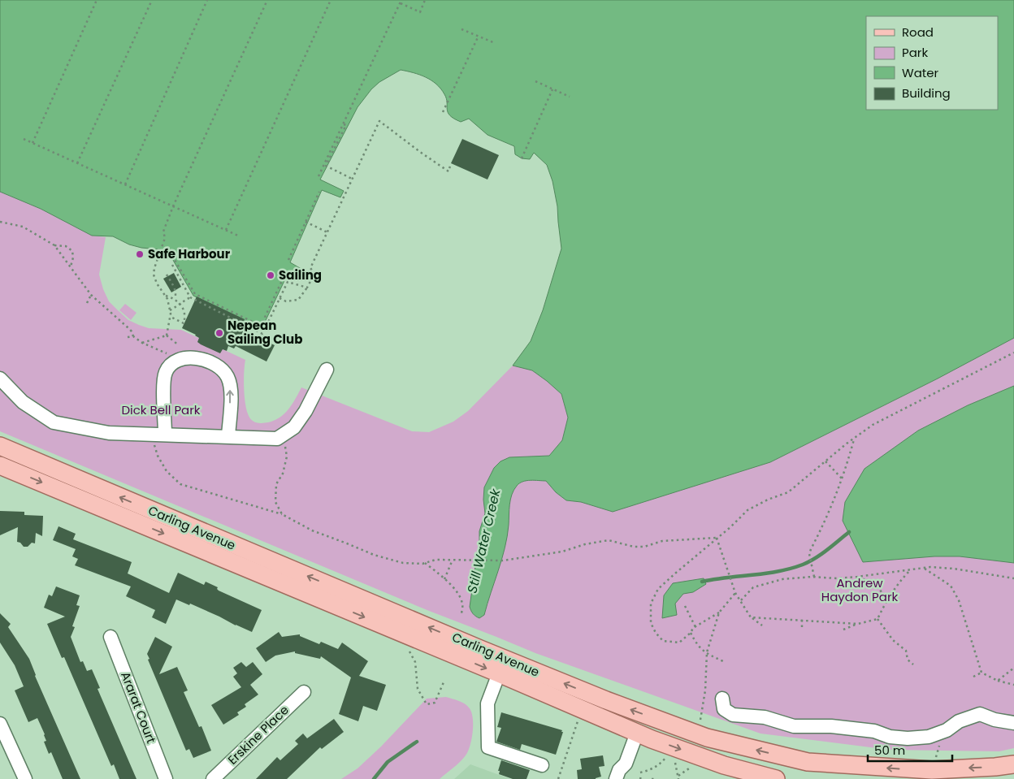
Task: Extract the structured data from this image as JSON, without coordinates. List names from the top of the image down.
{
  "streets": {
    "main road": ["Carling Avenue"],
    "street": ["Ararat Court", "Erskine Place"]
  },
  "water": ["Still Water Creek"],
  "parks": ["Dick Bell Park", "Andrew Haydon Park"],
  "places": ["Safe Harbour", "Sailing", "Nepean Sailing Club"],
  "legend": [
    "Road",
    "Park",
    "Water",
    "Building"
  ],
  "scale_bar": "50 m"
}
